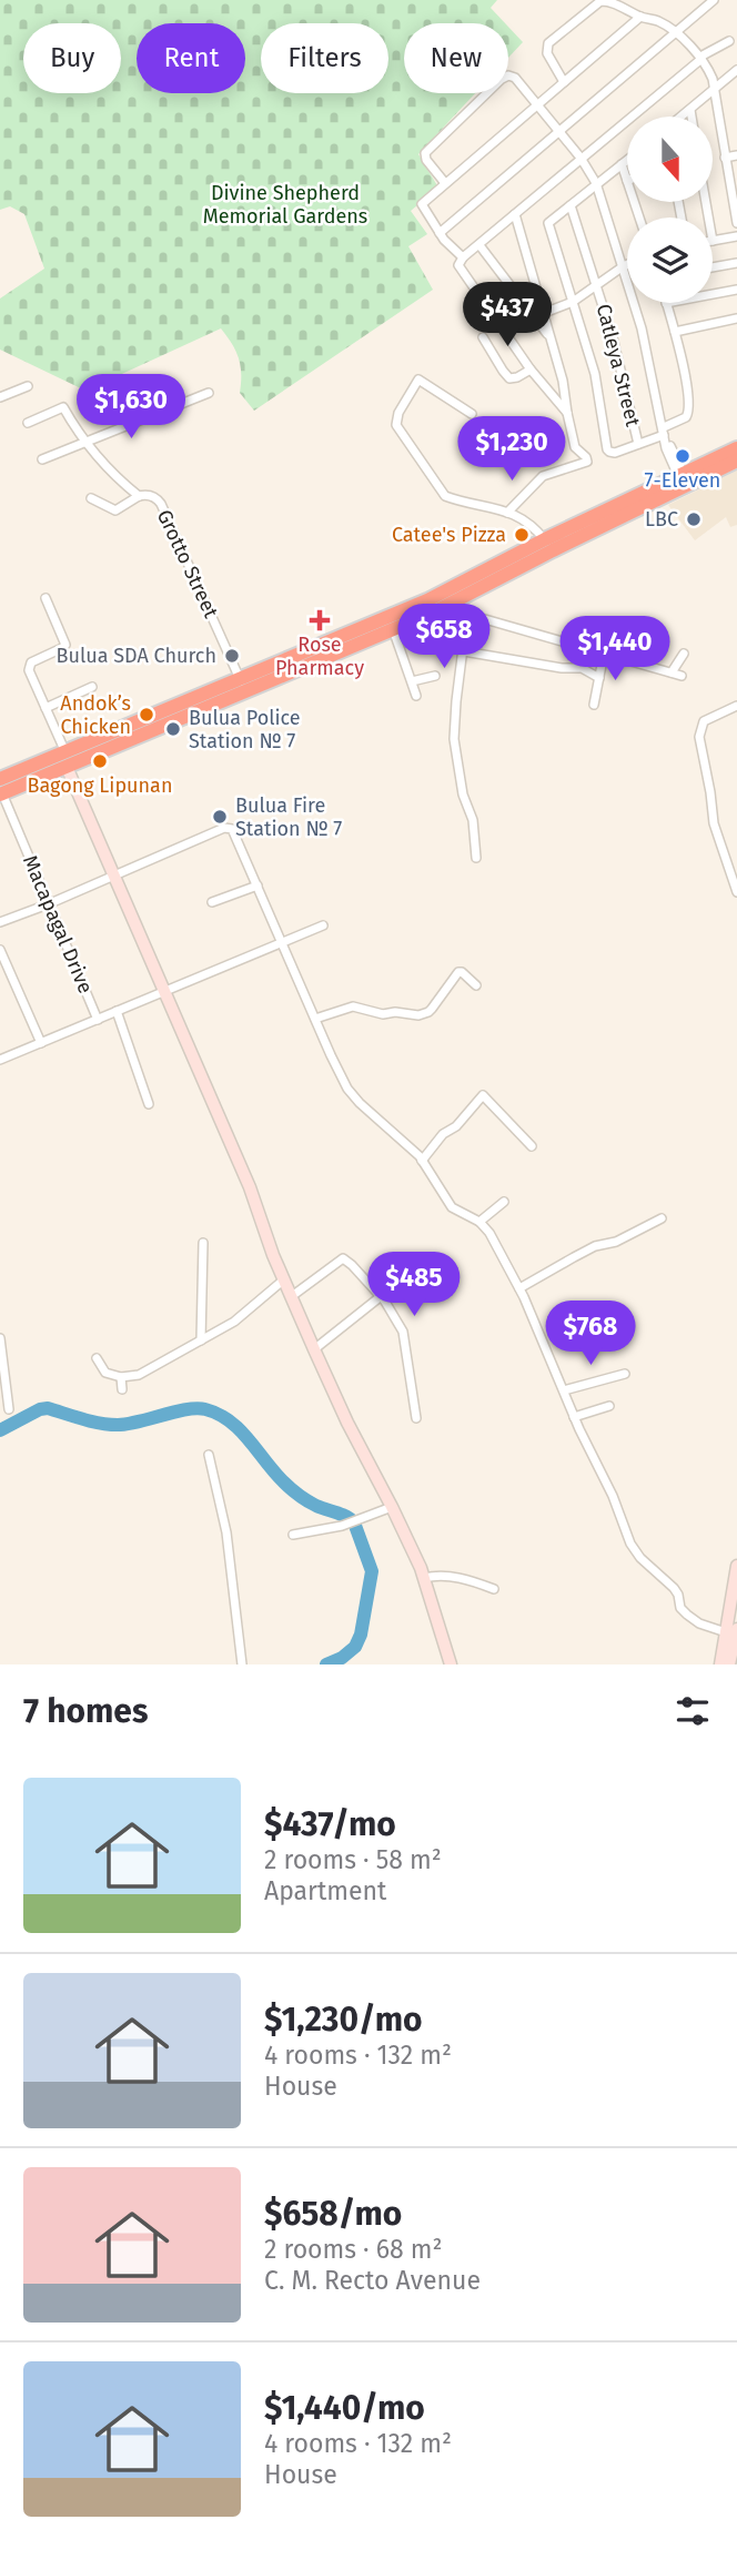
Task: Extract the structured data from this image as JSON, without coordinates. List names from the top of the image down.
{
  "streets": {
    "street": ["Catleya Street", "Grotto Street", "Macapagal Drive"]
  },
  "parks": ["Divine Shepherd Memorial Gardens"],
  "places": {
    "other": [
      "7-Eleven",
      "LBC",
      "Catee's Pizza",
      "Bulua SDA Church",
      "Andok’s Chicken",
      "Bulua Police Station № 7",
      "Bagong Lipunan",
      "Bulua Fire Station № 7"
    ],
    "health": ["Rose Pharmacy"]
  },
  "north": "bottom",
  "page": {
    "chip": [
      "Buy",
      "Rent",
      "Filters",
      "New"
    ],
    "price": [
      "$437",
      "$1,630",
      "$1,230",
      "$658",
      "$1,440",
      "$485",
      "$768"
    ],
    "heading": "7 homes",
    "list": [
      {
        "name": "$437/mo",
        "note": "2 rooms · 58 m² · Apartment"
      },
      {
        "name": "$1,230/mo",
        "note": "4 rooms · 132 m² · House"
      },
      {
        "name": "$658/mo",
        "note": "2 rooms · 68 m² · C. M. Recto Avenue"
      },
      {
        "name": "$1,440/mo",
        "note": "4 rooms · 132 m² · House"
      }
    ]
  }
}
